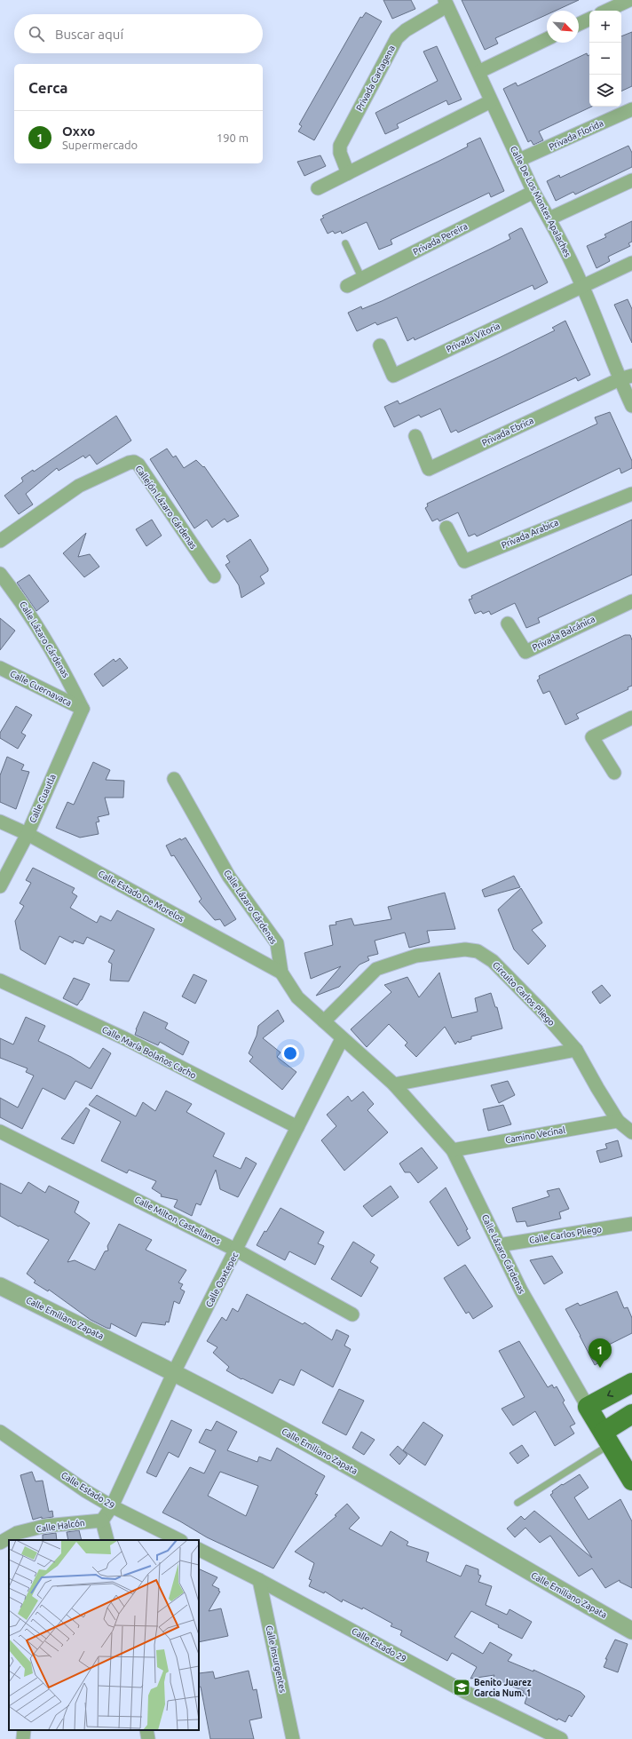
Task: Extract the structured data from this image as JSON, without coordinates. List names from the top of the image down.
{
  "streets": {
    "main road": ["Calle Lázaro Cárdenas"],
    "street": [
      "Privada Cartagena",
      "Privada Florida",
      "Calle De Los Montes Apalaches",
      "Privada Pereira",
      "Privada Vitoria",
      "Privada Ebrica",
      "Callejón Lázaro Cárdenas",
      "Privada Arabica",
      "Privada Balcánica",
      "Calle Cuernavaca",
      "Calle Cuautla",
      "Calle Estado De Morelos",
      "Circuito Carlos Pliego",
      "Calle María Bolaños Cacho",
      "Camino Vecinal",
      "Calle Milton Castellanos",
      "Calle Carlos Pliego",
      "Calle Oaxtepec",
      "Calle Emiliano Zapata",
      "Calle Estado 29",
      "Calle Halcón",
      "Calle Insurgentes"
    ]
  },
  "crossings": [
    ["Privada Cartagena", "Calle De Los Montes Apalaches"],
    ["Privada Florida", "Calle De Los Montes Apalaches"],
    ["Calle De Los Montes Apalaches", "Privada Pereira"],
    ["Calle De Los Montes Apalaches", "Privada Vitoria"],
    ["Calle De Los Montes Apalaches", "Privada Ebrica"],
    ["Calle Lázaro Cárdenas", "Calle Cuernavaca"],
    ["Calle Lázaro Cárdenas", "Calle Cuautla"],
    ["Calle Lázaro Cárdenas", "Calle Estado De Morelos"],
    ["Calle Lázaro Cárdenas", "Circuito Carlos Pliego"],
    ["Calle Lázaro Cárdenas", "Camino Vecinal"],
    ["Calle Lázaro Cárdenas", "Calle Carlos Pliego"],
    ["Calle Lázaro Cárdenas", "Calle Oaxtepec"],
    ["Calle Cuernavaca", "Calle Cuautla"],
    ["Calle Cuautla", "Calle Estado De Morelos"],
    ["Circuito Carlos Pliego", "Camino Vecinal"],
    ["Calle María Bolaños Cacho", "Calle Oaxtepec"],
    ["Calle Milton Castellanos", "Calle Oaxtepec"],
    ["Calle Oaxtepec", "Calle Emiliano Zapata"],
    ["Calle Oaxtepec", "Calle Estado 29"],
    ["Calle Oaxtepec", "Calle Halcón"],
    ["Calle Estado 29", "Calle Insurgentes"]
  ],
  "places": {
    "school or university": ["Benito Juarez Garcia Num. 1"]
  },
  "north": "bottom right",
  "page": {
    "map_buttons": ["+", "−"],
    "search": "Buscar aquí",
    "heading": "Cerca",
    "list": [
      {
        "mark": "1",
        "name": "Oxxo",
        "note": "Supermercado",
        "value": "190 m"
      }
    ],
    "pins": "1"
  }
}
